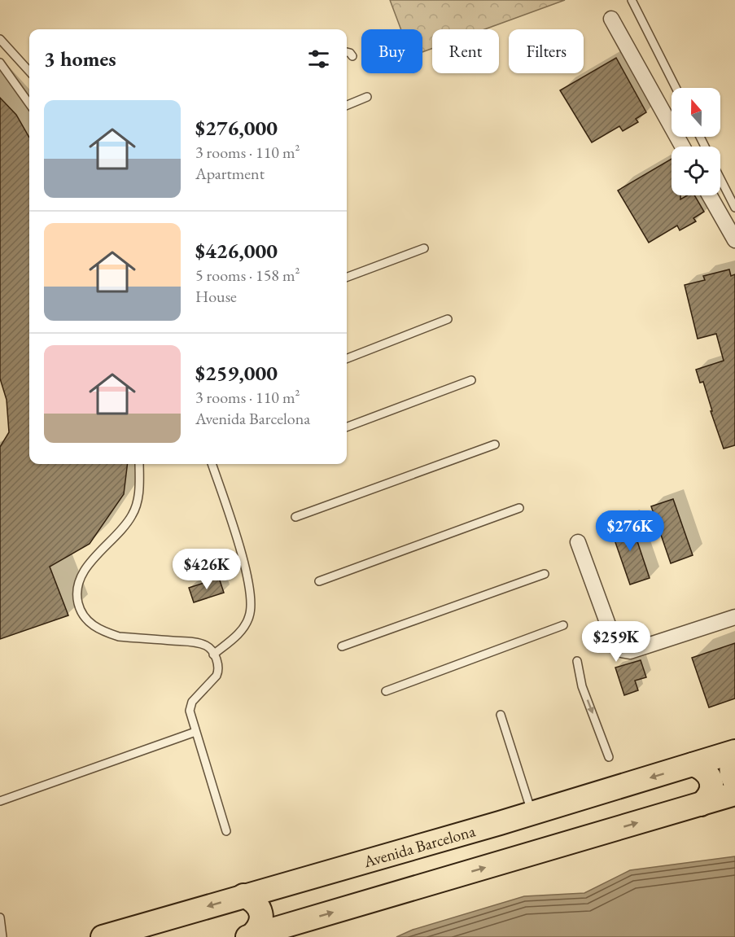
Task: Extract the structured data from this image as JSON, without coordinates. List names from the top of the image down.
{
  "streets": {
    "main road": ["Avenida Barcelona"]
  },
  "north": "top",
  "page": {
    "chip": ["Buy", "Rent", "Filters"],
    "heading": "3 homes",
    "list": [
      {
        "name": "$276,000",
        "note": "3 rooms · 110 m² · Apartment"
      },
      {
        "name": "$426,000",
        "note": "5 rooms · 158 m² · House"
      },
      {
        "name": "$259,000",
        "note": "3 rooms · 110 m² · Avenida Barcelona"
      }
    ],
    "price": ["$276K", "$426K", "$259K"]
  }
}
